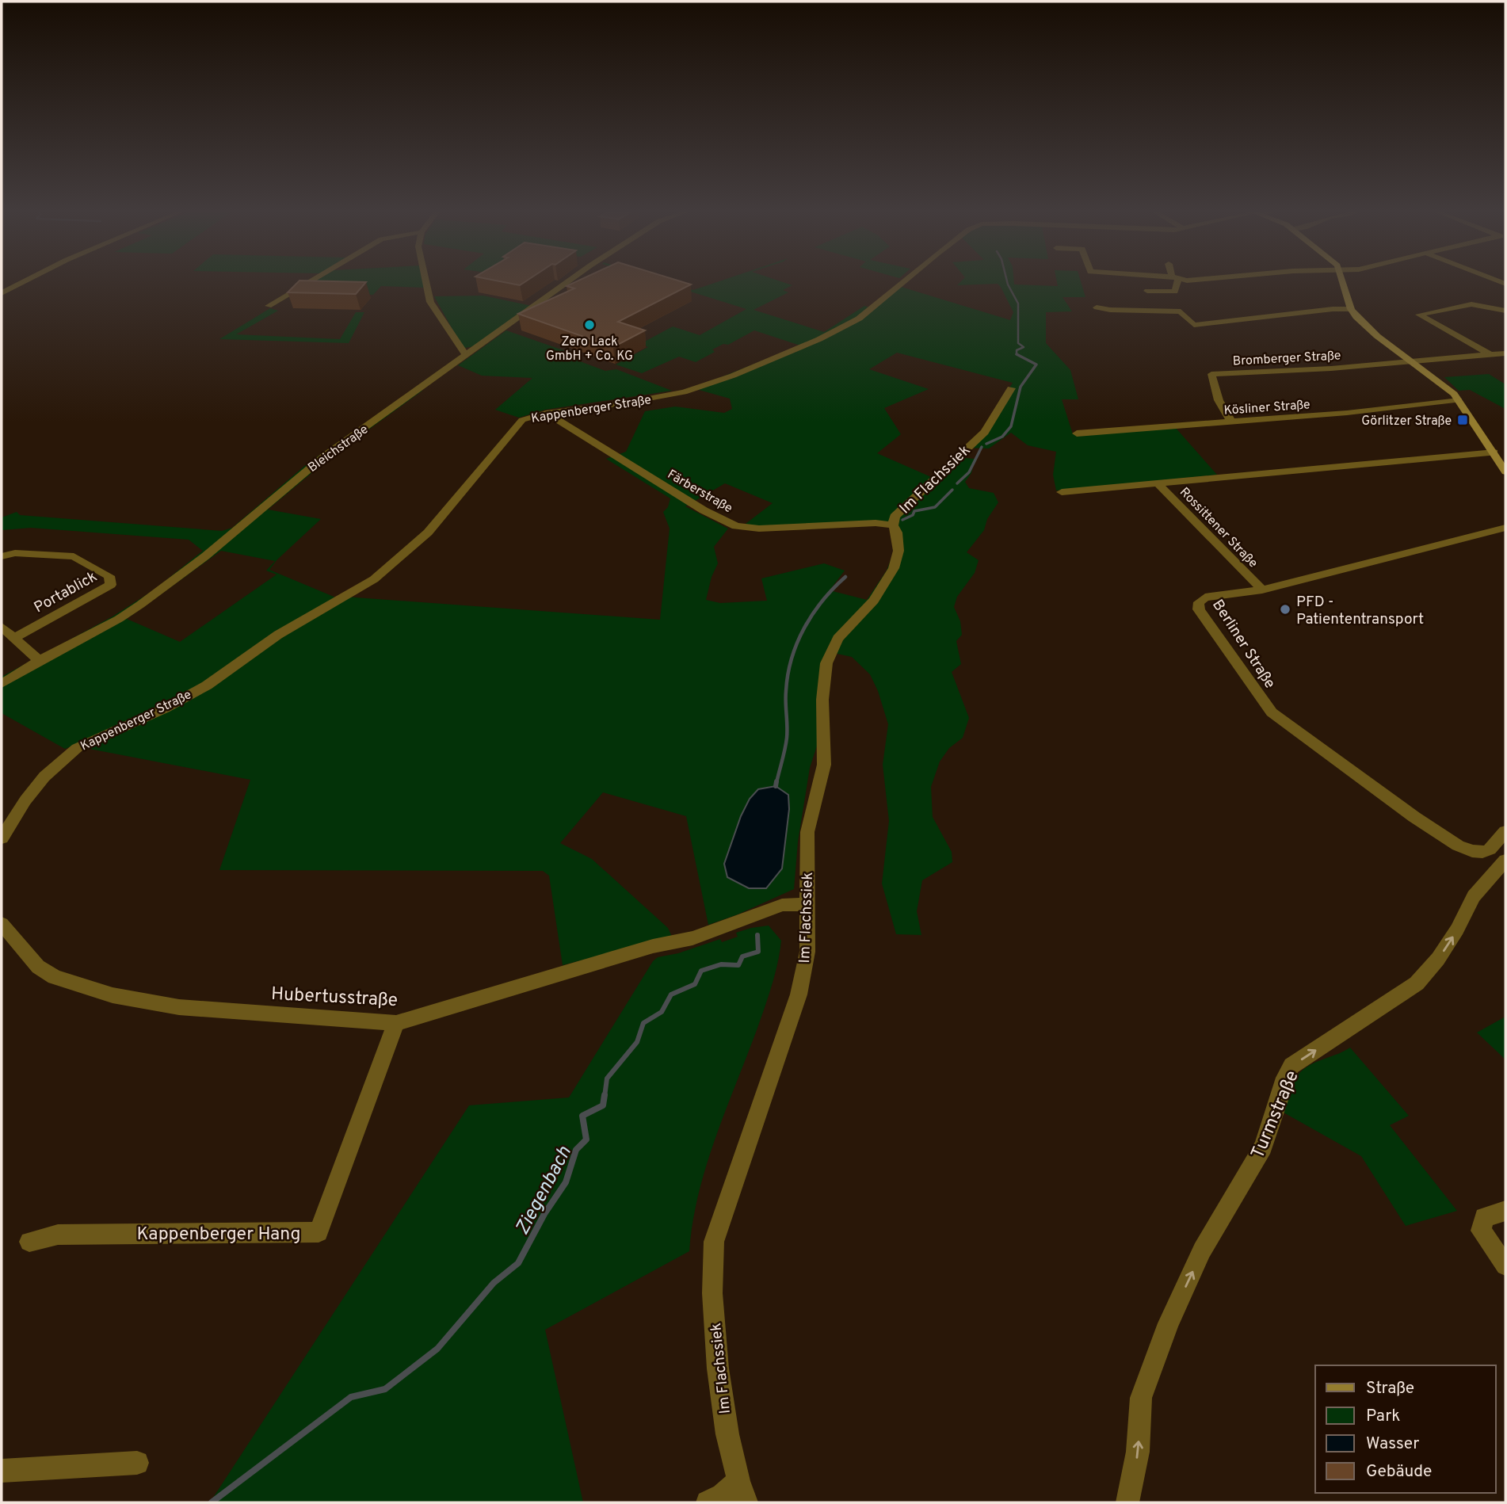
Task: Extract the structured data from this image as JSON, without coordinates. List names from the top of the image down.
{
  "streets": {
    "street": [
      "Bromberger Straße",
      "Kösliner Straße",
      "Kappenberger Straße",
      "Bleichstraße",
      "Im Flachssiek",
      "Färberstraße",
      "Rossittener Straße",
      "Portablick",
      "Berliner Straße",
      "Hubertusstraße",
      "Turmstraße",
      "Kappenberger Hang"
    ]
  },
  "crossings": [
    ["Bromberger Straße", "Kösliner Straße"],
    ["Kappenberger Straße", "Färberstraße"],
    ["Im Flachssiek", "Färberstraße"],
    ["Im Flachssiek", "Hubertusstraße"],
    ["Rossittener Straße", "Berliner Straße"],
    ["Hubertusstraße", "Kappenberger Hang"]
  ],
  "one_way": ["Turmstraße"],
  "water": ["Ziegenbach"],
  "places": {
    "other": ["Zero Lack GmbH + Co. KG", "PFD - Patiententransport"],
    "transit": ["Görlitzer Straße"]
  },
  "legend": [
    "Straße",
    "Park",
    "Wasser",
    "Gebäude"
  ]
}
